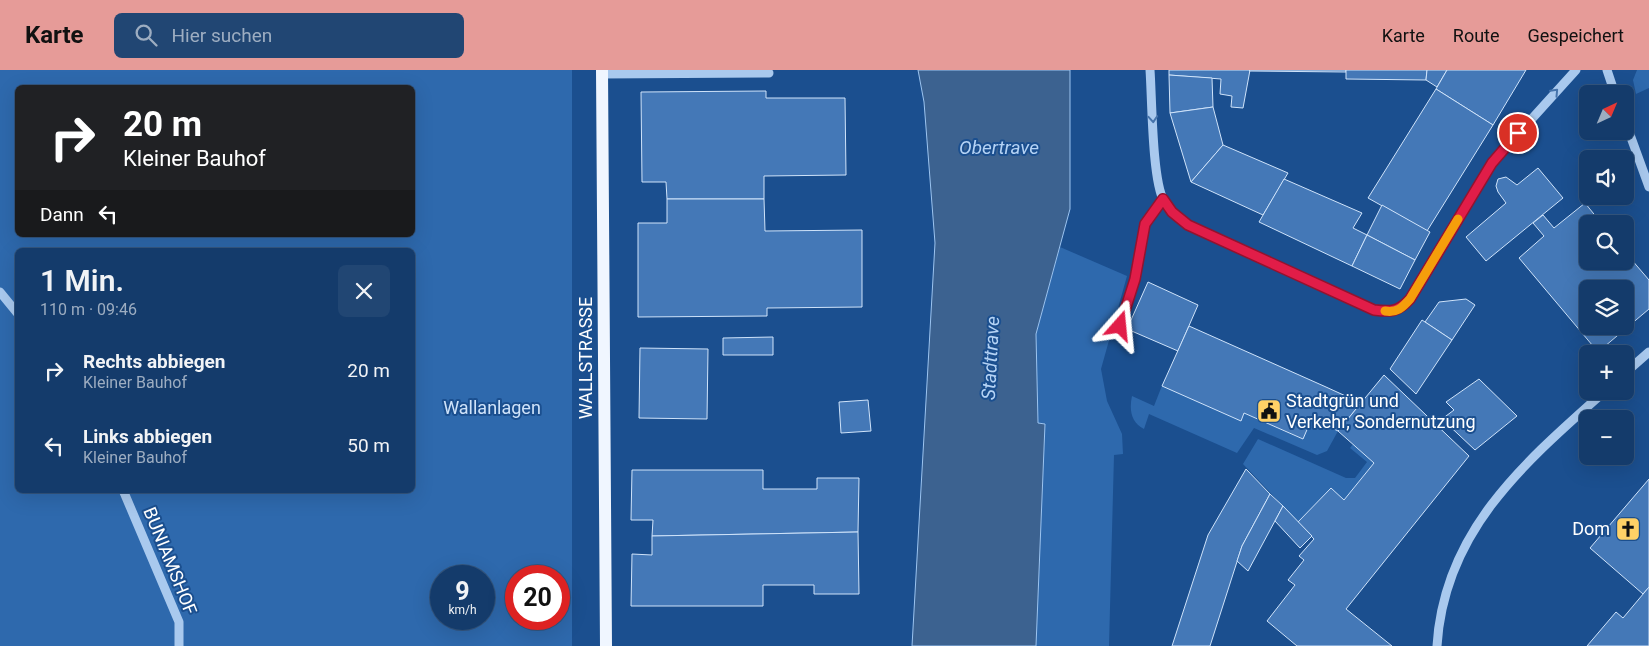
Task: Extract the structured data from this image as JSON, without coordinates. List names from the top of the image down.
{
  "streets": {
    "main road": ["WALLSTRASSE"],
    "street": ["BUNIAMSHOF"]
  },
  "water": ["Obertrave", "Stadttrave"],
  "parks": ["Wallanlagen"],
  "places": {
    "public building": ["Stadtgrün und Verkehr, Sondernutzung"],
    "church": ["Dom"]
  },
  "north": "top right",
  "page": {
    "header": "Karte",
    "search": "Hier suchen",
    "nav": ["Karte", "Route", "Gespeichert"],
    "map_buttons": ["+", "−"],
    "turn": ["20 m", "Kleiner Bauhof"],
    "then": "Dann",
    "heading": ["1 Min.", "110 m · 09:46"],
    "list": [
      {
        "name": "Rechts abbiegen",
        "note": "Kleiner Bauhof",
        "value": "20 m"
      },
      {
        "name": "Links abbiegen",
        "note": "Kleiner Bauhof",
        "value": "50 m"
      }
    ],
    "speed": "9 km/h",
    "limit": "20"
  }
}
